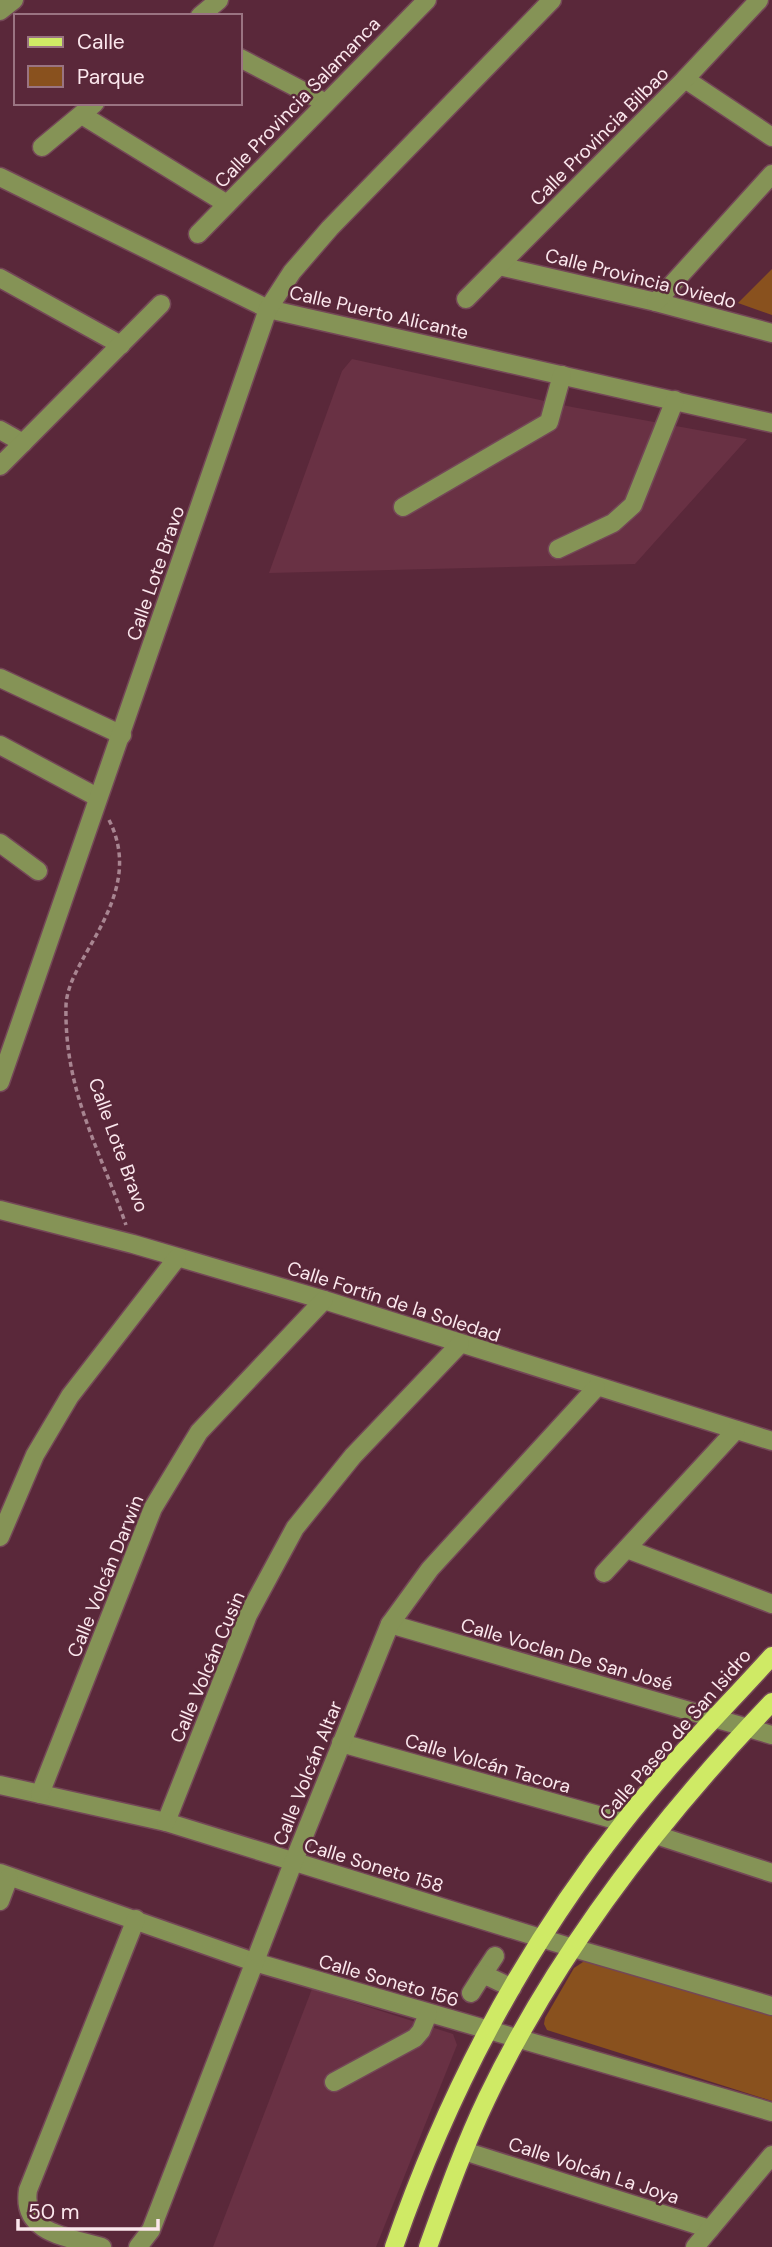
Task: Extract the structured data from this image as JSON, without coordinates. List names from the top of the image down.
{
  "streets": {
    "main road": ["Calle Paseo de San Isidro"],
    "street": [
      "Calle Provincia Salamanca",
      "Calle Provincia Bilbao",
      "Calle Provincia Oviedo",
      "Calle Puerto Alicante",
      "Calle Lote Bravo",
      "Calle Fortín de la Soledad",
      "Calle Volcán Darwin",
      "Calle Voclan De San José",
      "Calle Volcán Cusin",
      "Calle Volcán Tacora",
      "Calle Volcán Altar",
      "Calle Soneto 158",
      "Calle Soneto 156",
      "Calle Volcán La Joya"
    ]
  },
  "crossings": [
    ["Calle Provincia Bilbao", "Calle Provincia Oviedo"],
    ["Calle Puerto Alicante", "Calle Lote Bravo"],
    ["Calle Lote Bravo", "Calle Fortín de la Soledad"],
    ["Calle Fortín de la Soledad", "Calle Volcán Darwin"],
    ["Calle Fortín de la Soledad", "Calle Volcán Cusin"],
    ["Calle Fortín de la Soledad", "Calle Volcán Altar"],
    ["Calle Volcán Darwin", "Calle Soneto 158"],
    ["Calle Voclan De San José", "Calle Paseo de San Isidro"],
    ["Calle Voclan De San José", "Calle Volcán Altar"],
    ["Calle Volcán Cusin", "Calle Soneto 158"],
    ["Calle Paseo de San Isidro", "Calle Volcán Tacora"],
    ["Calle Paseo de San Isidro", "Calle Soneto 158"],
    ["Calle Paseo de San Isidro", "Calle Soneto 156"],
    ["Calle Volcán Tacora", "Calle Volcán Altar"],
    ["Calle Volcán Altar", "Calle Soneto 158"],
    ["Calle Volcán Altar", "Calle Soneto 156"]
  ],
  "legend": ["Calle", "Parque"],
  "scale_bar": "50 m"
}
